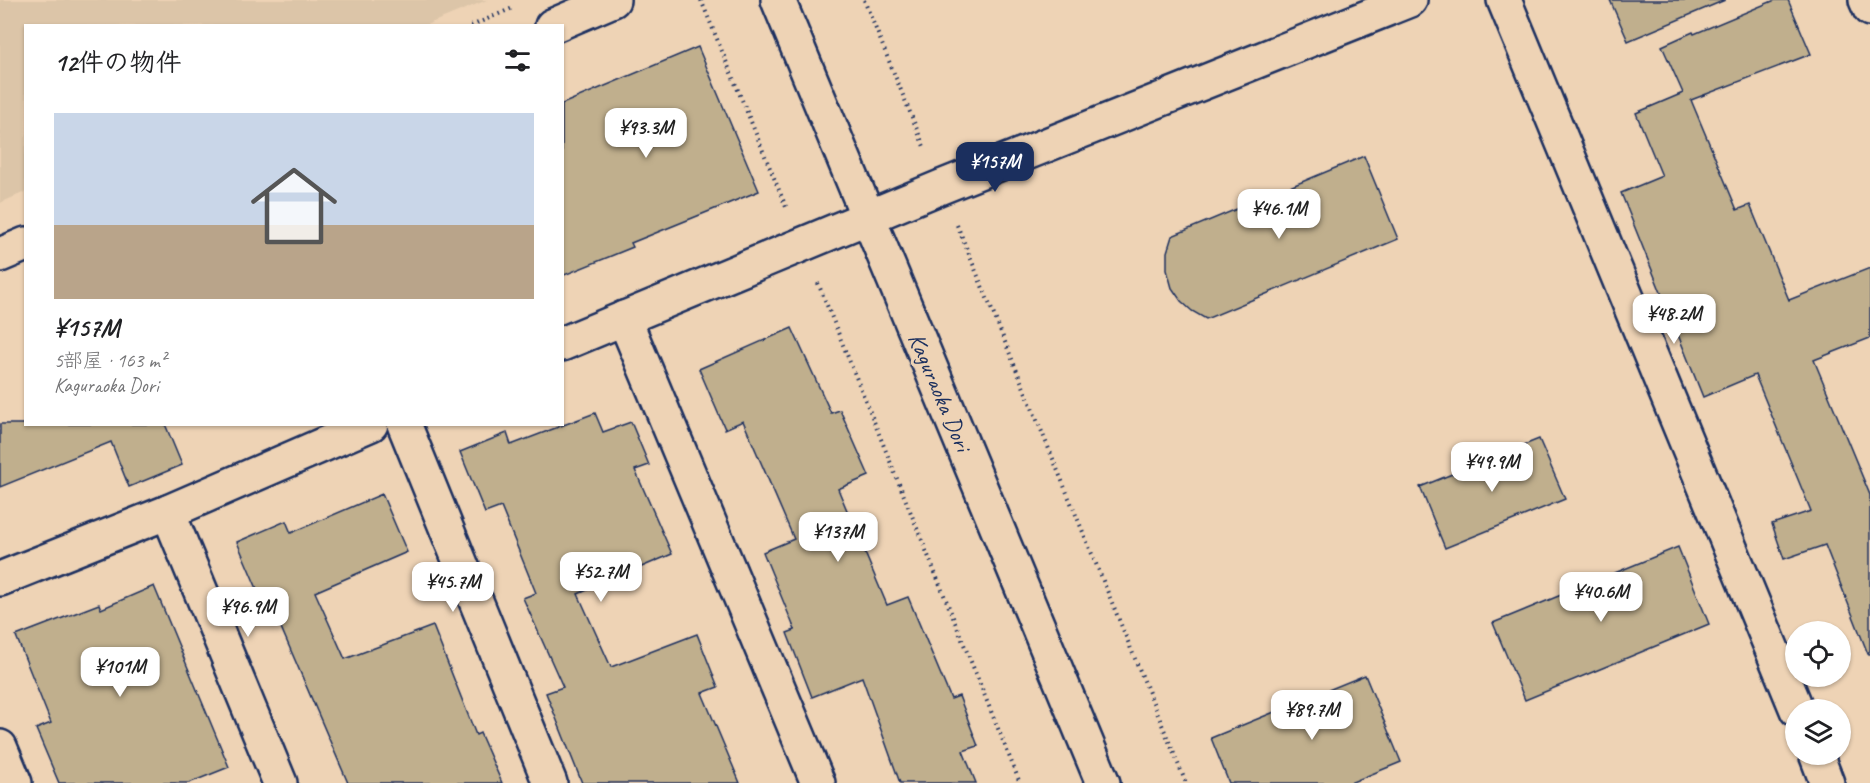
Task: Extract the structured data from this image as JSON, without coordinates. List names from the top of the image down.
{
  "streets": {
    "street": ["Kaguraoka Dori"]
  },
  "page": {
    "heading": "12件の物件",
    "list": [
      {
        "name": "¥157M",
        "note": "5部屋 · 163 m² · Kaguraoka Dori"
      }
    ],
    "price": [
      "¥93.3M",
      "¥157M",
      "¥46.1M",
      "¥48.2M",
      "¥49.9M",
      "¥137M",
      "¥52.7M",
      "¥45.7M",
      "¥40.6M",
      "¥96.9M",
      "¥101M",
      "¥89.7M"
    ]
  }
}
